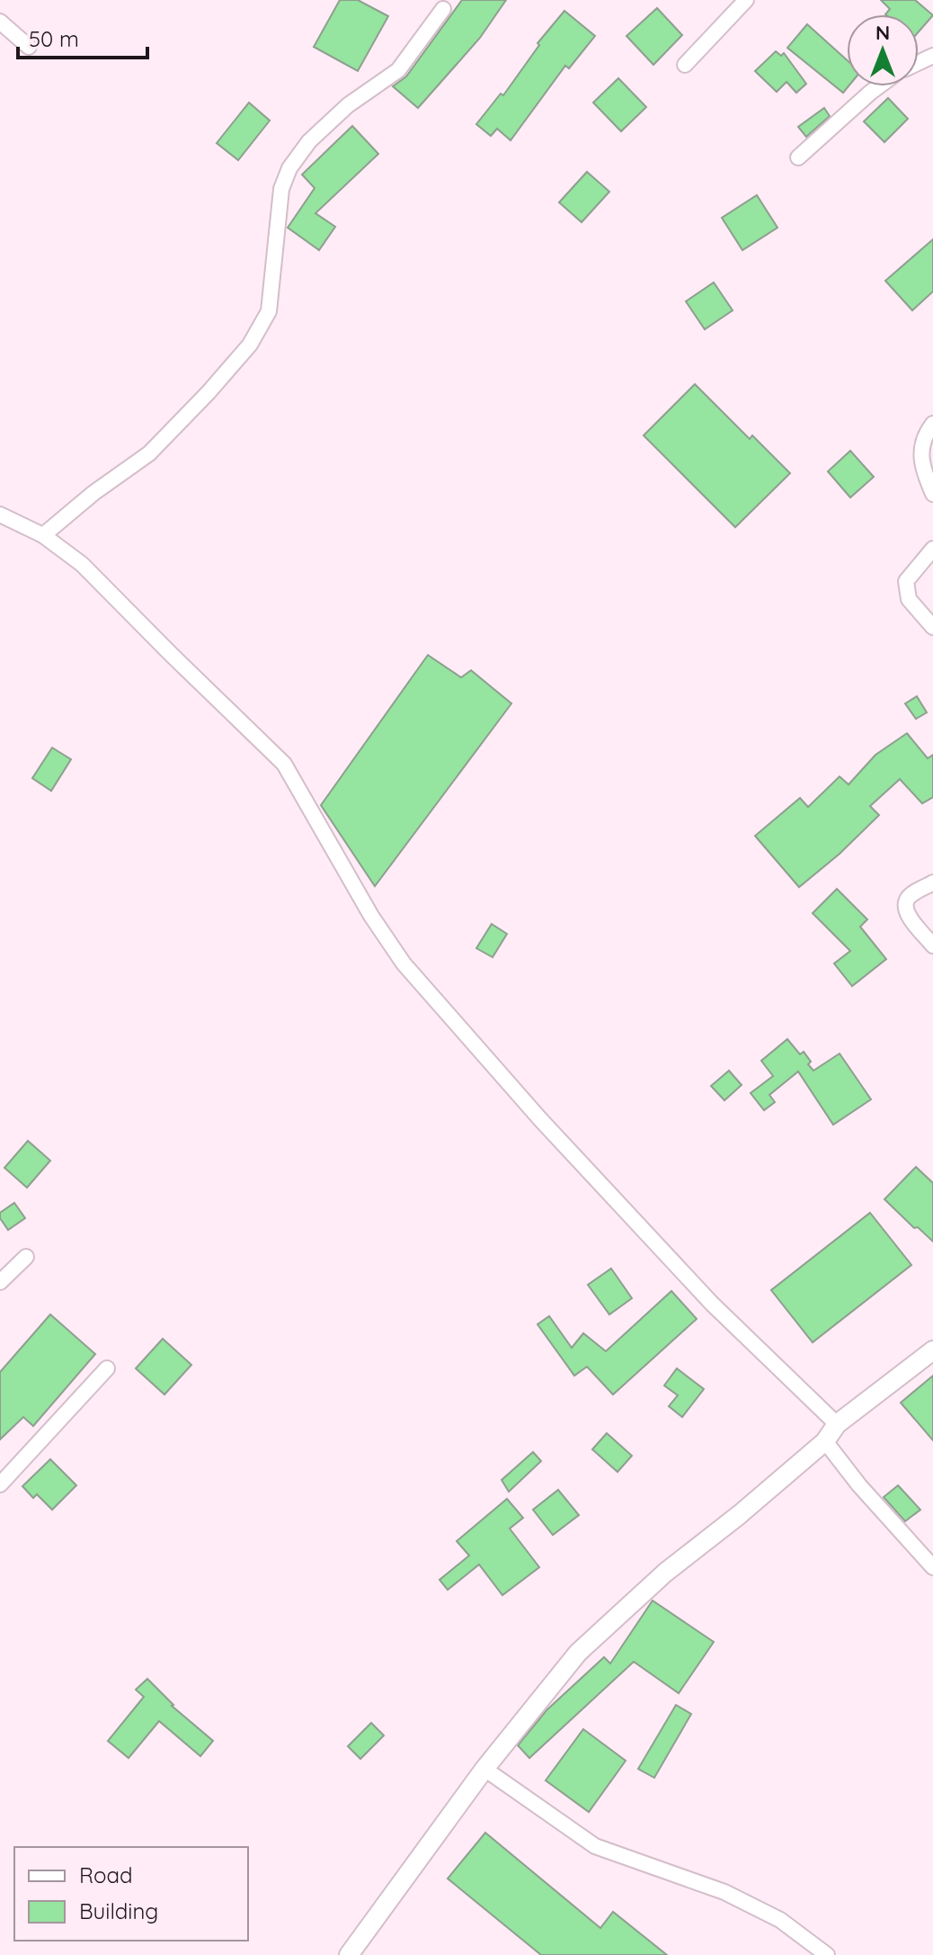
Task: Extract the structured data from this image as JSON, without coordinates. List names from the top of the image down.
{
  "legend": ["Road", "Building"],
  "scale_bar": "50 m",
  "north": "top"
}
